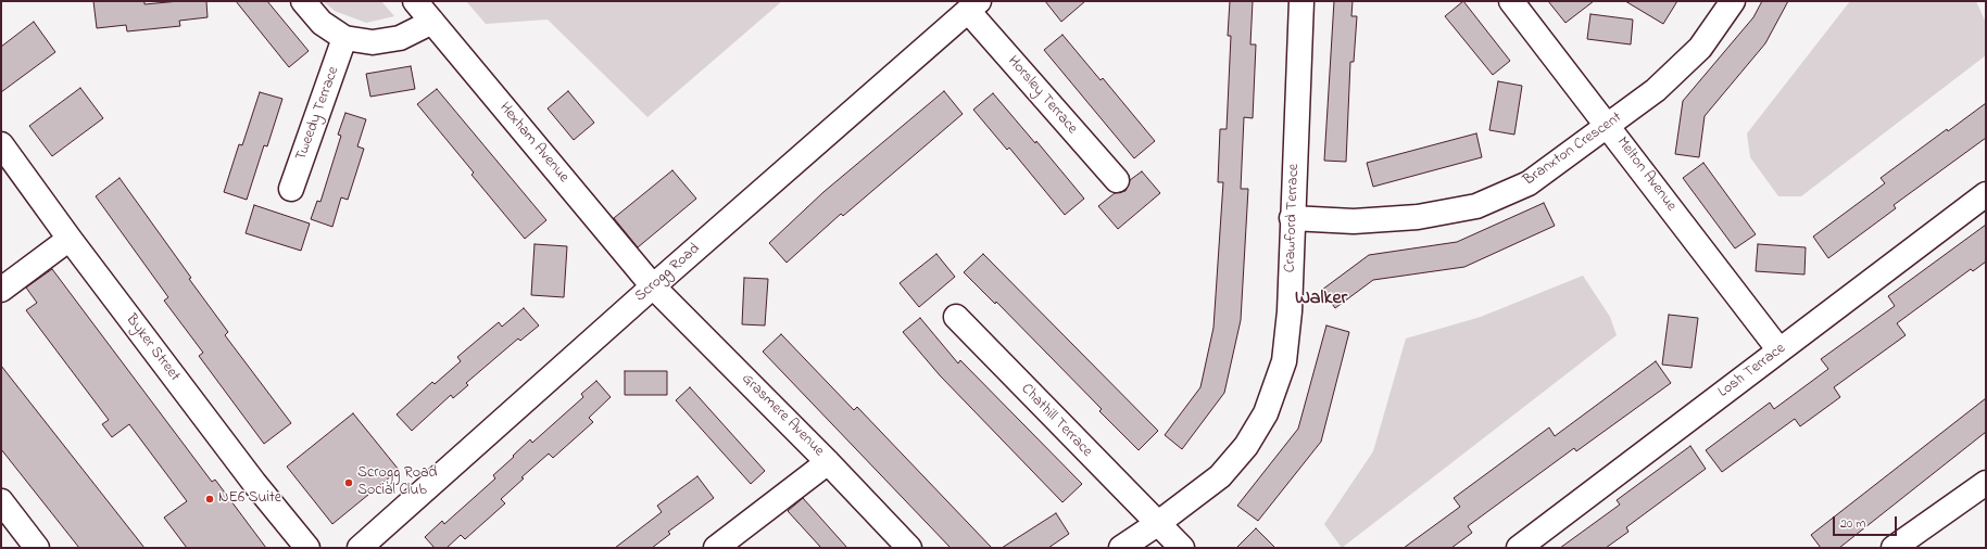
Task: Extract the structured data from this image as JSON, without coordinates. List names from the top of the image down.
{
  "streets": {
    "street": [
      "Horsley Terrace",
      "Tweedy Terrace",
      "Hexham Avenue",
      "Branxton Crescent",
      "Melton Avenue",
      "Crawford Terrace",
      "Scrogg Road",
      "Byker Street",
      "Losh Terrace",
      "Grasmere Avenue",
      "Chathill Terrace"
    ]
  },
  "crossings": [
    ["Horsley Terrace", "Scrogg Road"],
    ["Hexham Avenue", "Scrogg Road"],
    ["Hexham Avenue", "Grasmere Avenue"],
    ["Branxton Crescent", "Melton Avenue"],
    ["Branxton Crescent", "Crawford Terrace"],
    ["Melton Avenue", "Losh Terrace"],
    ["Crawford Terrace", "Chathill Terrace"],
    ["Scrogg Road", "Grasmere Avenue"]
  ],
  "districts": ["Walker"],
  "places": ["Scrogg Road Social Club", "NE6 Suite"],
  "scale_bar": "20 m"
}
